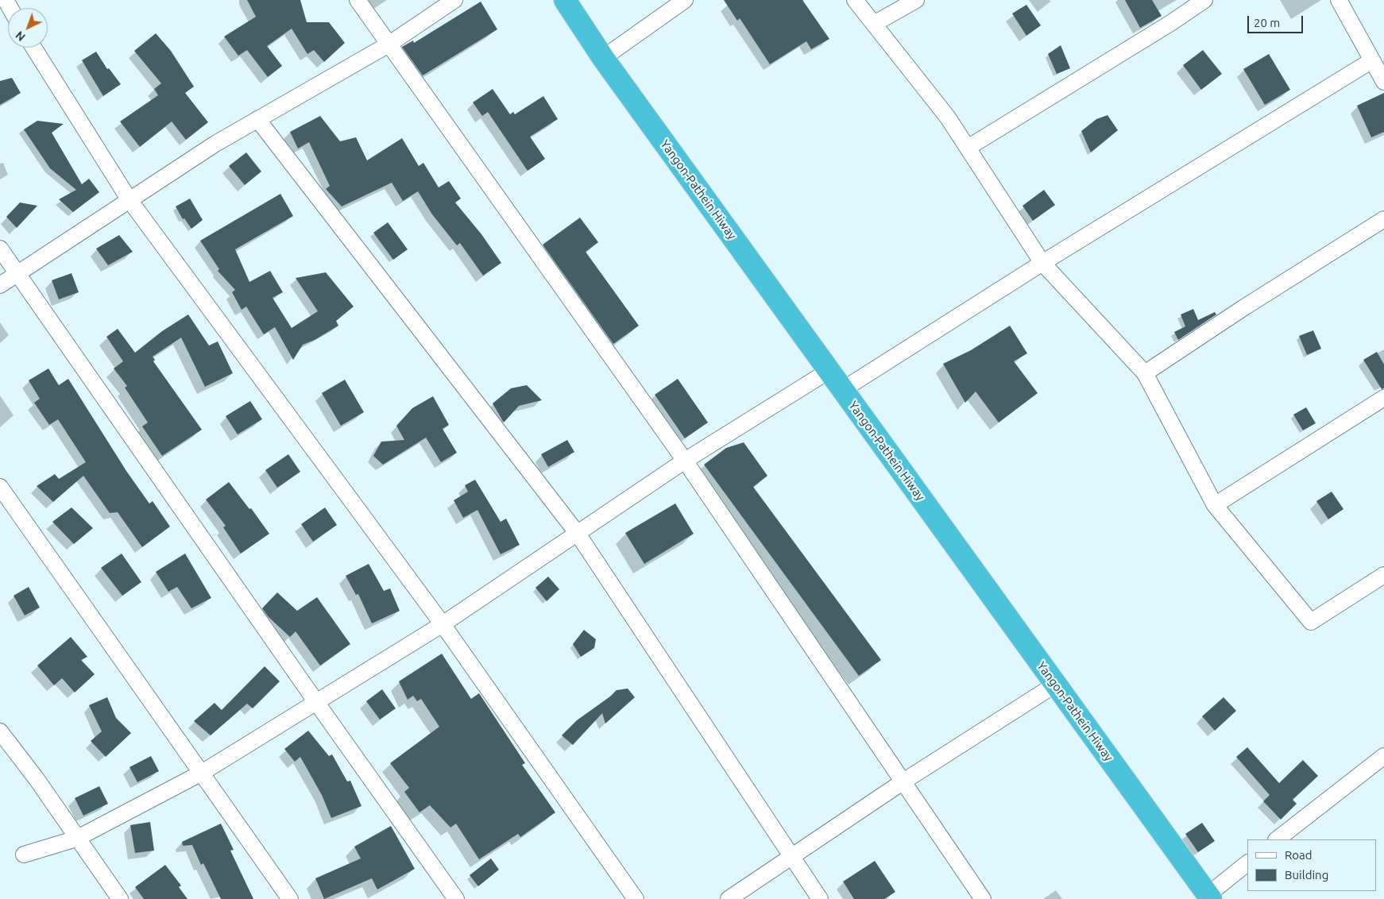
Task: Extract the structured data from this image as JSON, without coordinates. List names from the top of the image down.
{
  "streets": {
    "highway": ["Yangon-Pathein Hiway"]
  },
  "legend": ["Road", "Building"],
  "scale_bar": "20 m",
  "north": "bottom left"
}
